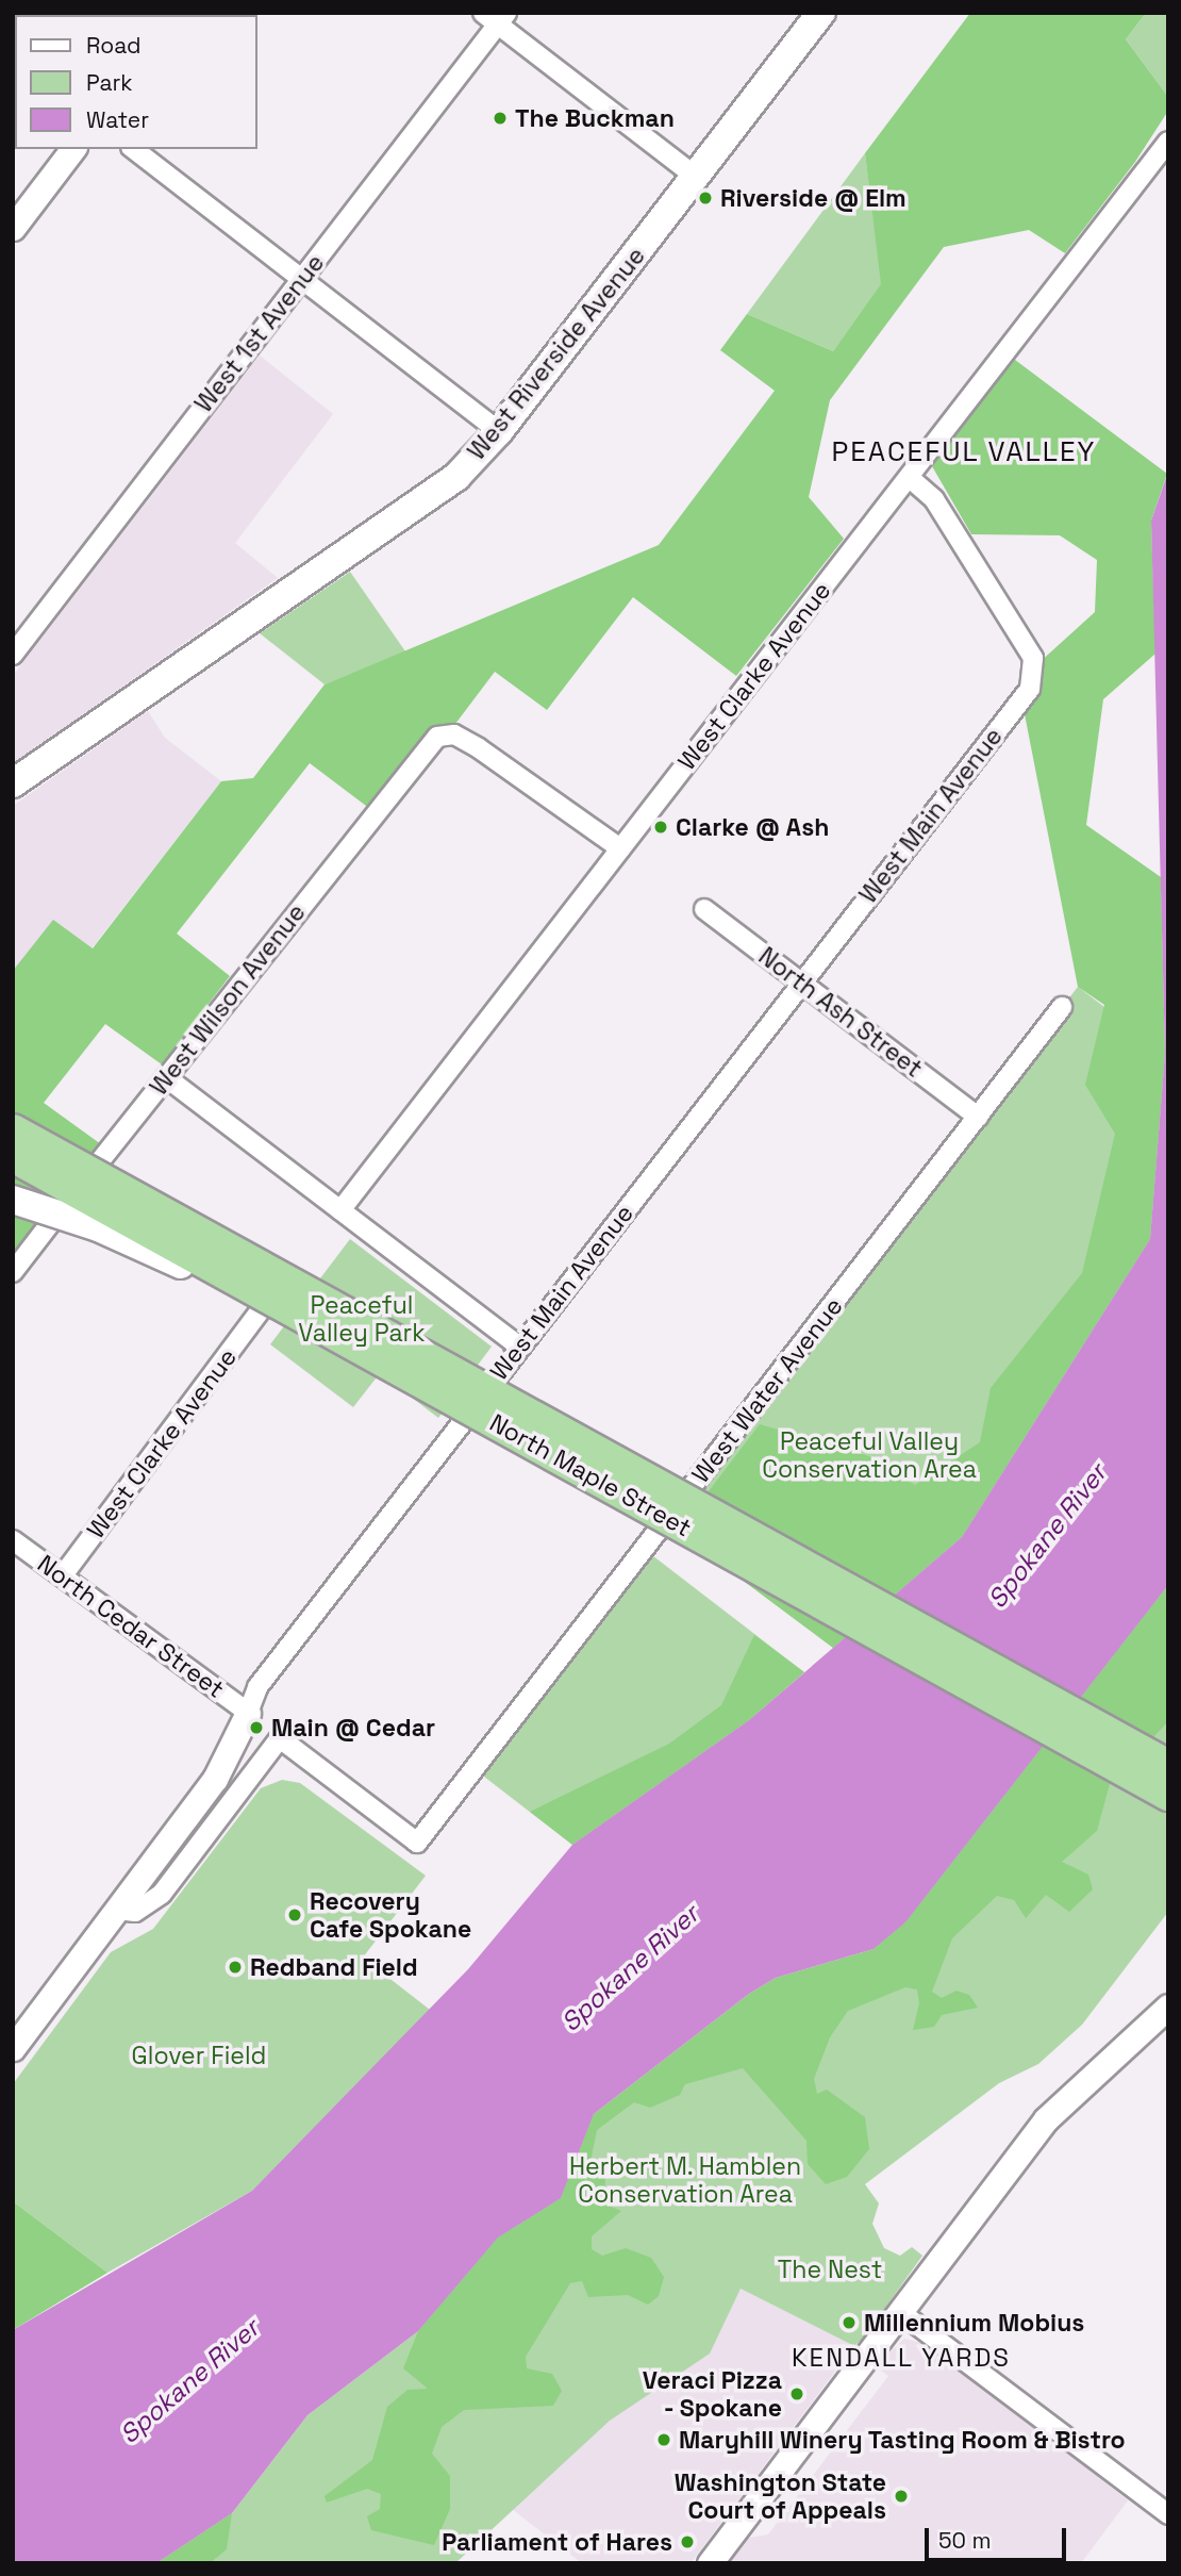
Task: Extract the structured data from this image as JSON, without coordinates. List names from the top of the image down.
{
  "streets": {
    "main road": ["West Riverside Avenue", "North Maple Street"],
    "street": [
      "West 1st Avenue",
      "West Clarke Avenue",
      "West Main Avenue",
      "West Wilson Avenue",
      "North Ash Street",
      "West Water Avenue",
      "North Cedar Street"
    ]
  },
  "crossings": [
    ["West Clarke Avenue", "West Main Avenue"],
    ["West Clarke Avenue", "West Wilson Avenue"],
    ["West Clarke Avenue", "North Cedar Street"],
    ["West Main Avenue", "North Ash Street"],
    ["West Main Avenue", "West Water Avenue"],
    ["West Main Avenue", "North Cedar Street"],
    ["North Ash Street", "West Water Avenue"]
  ],
  "districts": ["PEACEFUL VALLEY", "KENDALL YARDS"],
  "water": ["Spokane River"],
  "parks": [
    "Peaceful Valley Park",
    "Peaceful Valley Conservation Area",
    "Glover Field",
    "Herbert M. Hamblen Conservation Area",
    "The Nest"
  ],
  "places": [
    "The Buckman",
    "Riverside @ Elm",
    "Clarke @ Ash",
    "Main @ Cedar",
    "Recovery Cafe Spokane",
    "Redband Field",
    "Millennium Mobius",
    "Veraci Pizza - Spokane",
    "Maryhill Winery Tasting Room & Bistro",
    "Washington State Court of Appeals",
    "Parliament of Hares"
  ],
  "legend": ["Road", "Park", "Water"],
  "scale_bar": "50 m"
}
